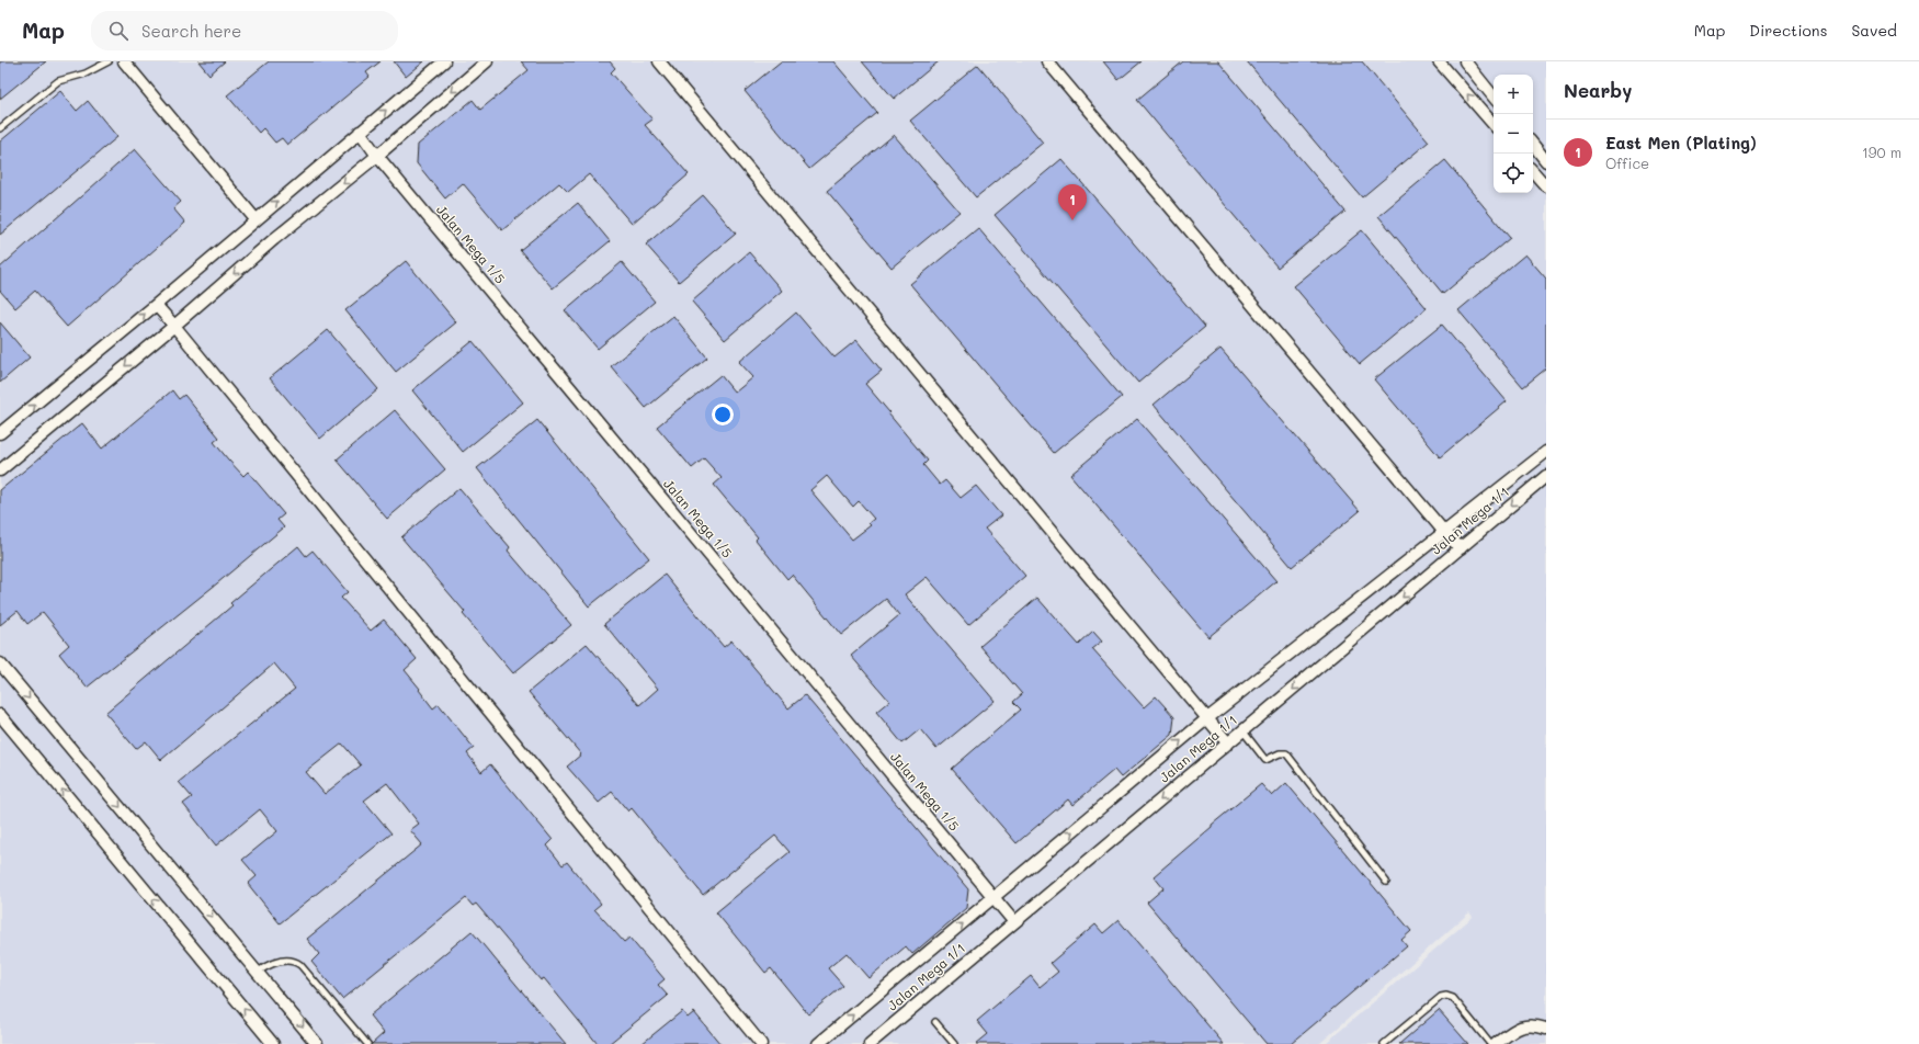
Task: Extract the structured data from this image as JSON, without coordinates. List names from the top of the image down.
{
  "streets": {
    "street": ["Jalan Mega 1/5", "Jalan Mega 1/1"]
  },
  "crossings": [
    ["Jalan Mega 1/5", "Jalan Mega 1/1"]
  ],
  "page": {
    "header": "Map",
    "search": "Search here",
    "nav": ["Map", "Directions", "Saved"],
    "heading": "Nearby",
    "map_buttons": ["+", "−"],
    "list": [
      {
        "mark": "1",
        "name": "East Men (Plating)",
        "note": "Office",
        "value": "190 m"
      }
    ],
    "pins": "1"
  }
}
